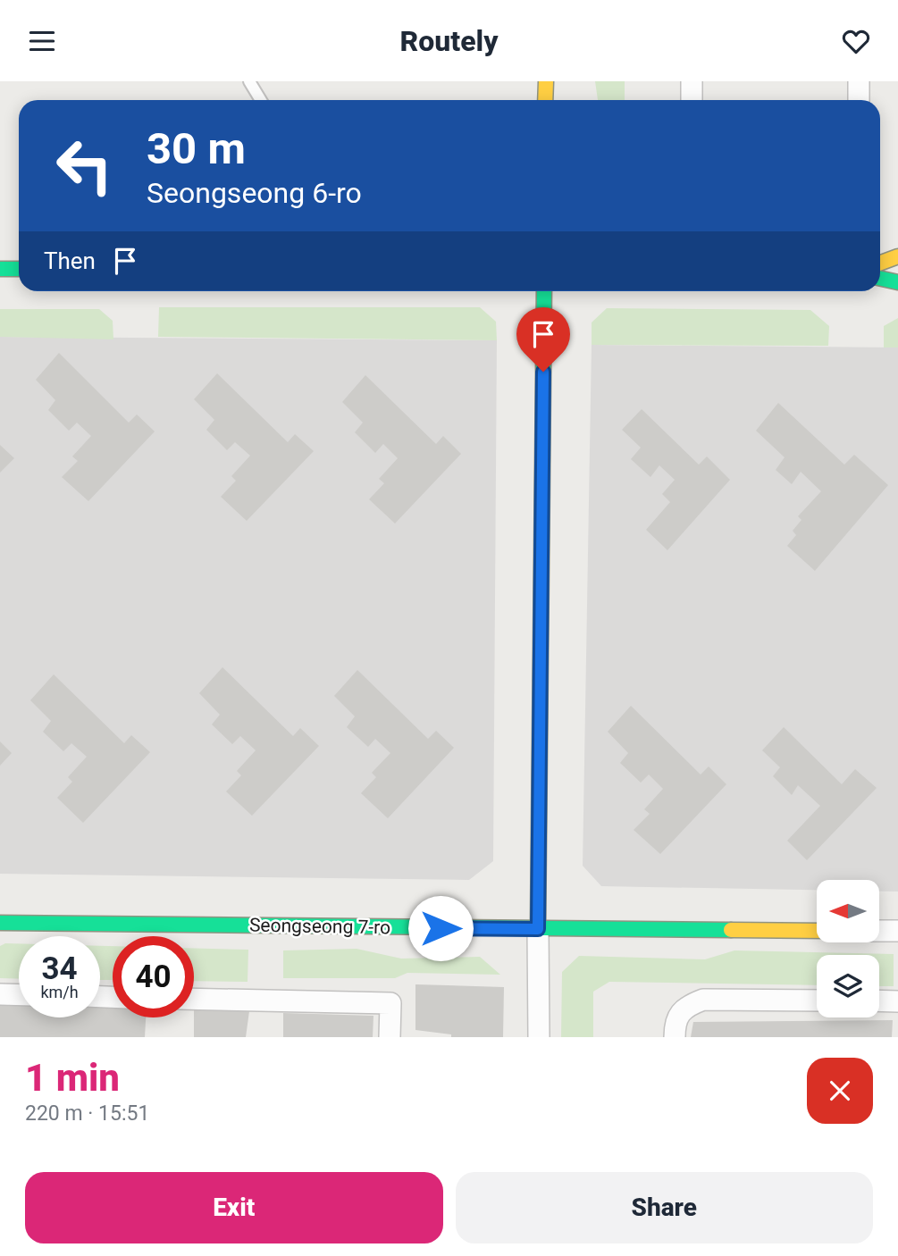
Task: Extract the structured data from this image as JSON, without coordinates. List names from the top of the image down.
{
  "streets": {
    "street": ["Seongseong 7-ro"]
  },
  "north": "left",
  "page": {
    "header": "Routely",
    "turn": ["30 m", "Seongseong 6-ro"],
    "then": "Then",
    "speed": "34 km/h",
    "limit": "40",
    "heading": ["1 min", "220 m · 15:51"],
    "buttons": ["Exit", "Share"]
  }
}
